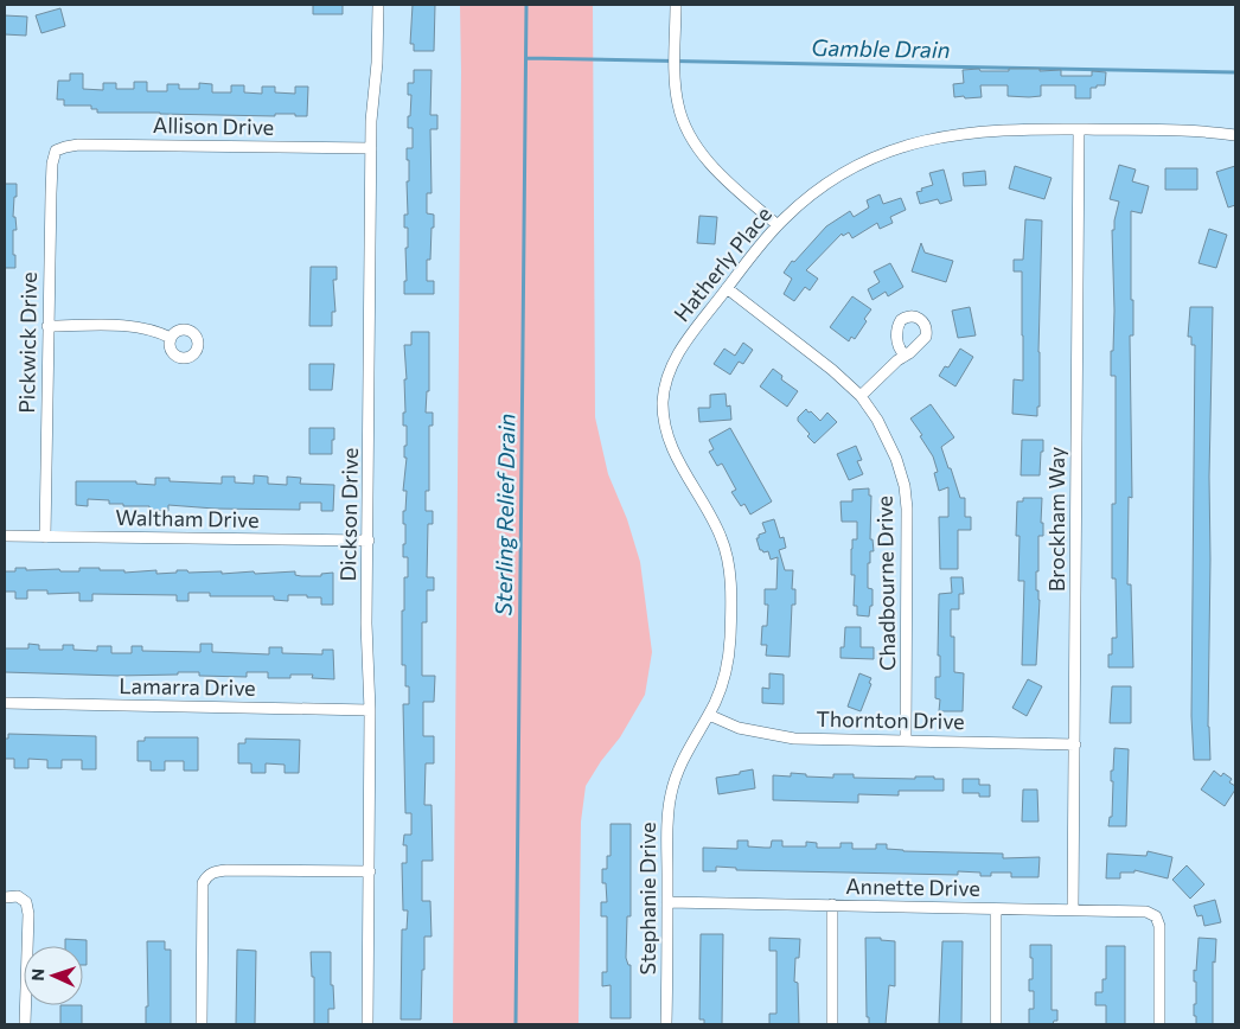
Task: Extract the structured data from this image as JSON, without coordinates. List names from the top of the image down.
{
  "streets": {
    "street": [
      "Allison Drive",
      "Hatherly Place",
      "Pickwick Drive",
      "Dickson Drive",
      "Waltham Drive",
      "Brockham Way",
      "Chadbourne Drive",
      "Lamarra Drive",
      "Thornton Drive",
      "Annette Drive",
      "Stephanie Drive"
    ]
  },
  "crossings": [
    ["Allison Drive", "Pickwick Drive"],
    ["Allison Drive", "Dickson Drive"],
    ["Hatherly Place", "Brockham Way"],
    ["Hatherly Place", "Chadbourne Drive"],
    ["Hatherly Place", "Thornton Drive"],
    ["Hatherly Place", "Stephanie Drive"],
    ["Pickwick Drive", "Waltham Drive"],
    ["Dickson Drive", "Waltham Drive"],
    ["Dickson Drive", "Lamarra Drive"],
    ["Brockham Way", "Thornton Drive"],
    ["Brockham Way", "Annette Drive"],
    ["Chadbourne Drive", "Thornton Drive"],
    ["Annette Drive", "Stephanie Drive"]
  ],
  "water": ["Gamble Drain", "Sterling Relief Drain"],
  "north": "left"
}
